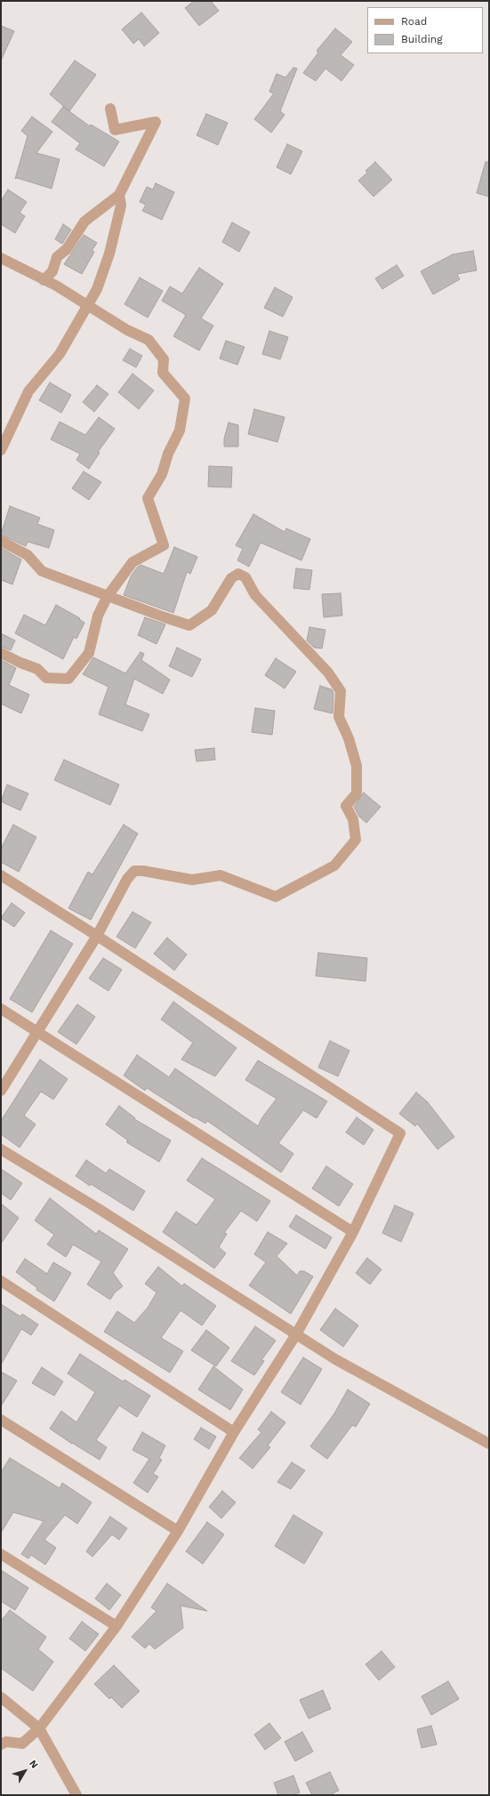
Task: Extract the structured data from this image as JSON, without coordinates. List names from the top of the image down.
{
  "legend": ["Road", "Building"],
  "north": "top right"
}
